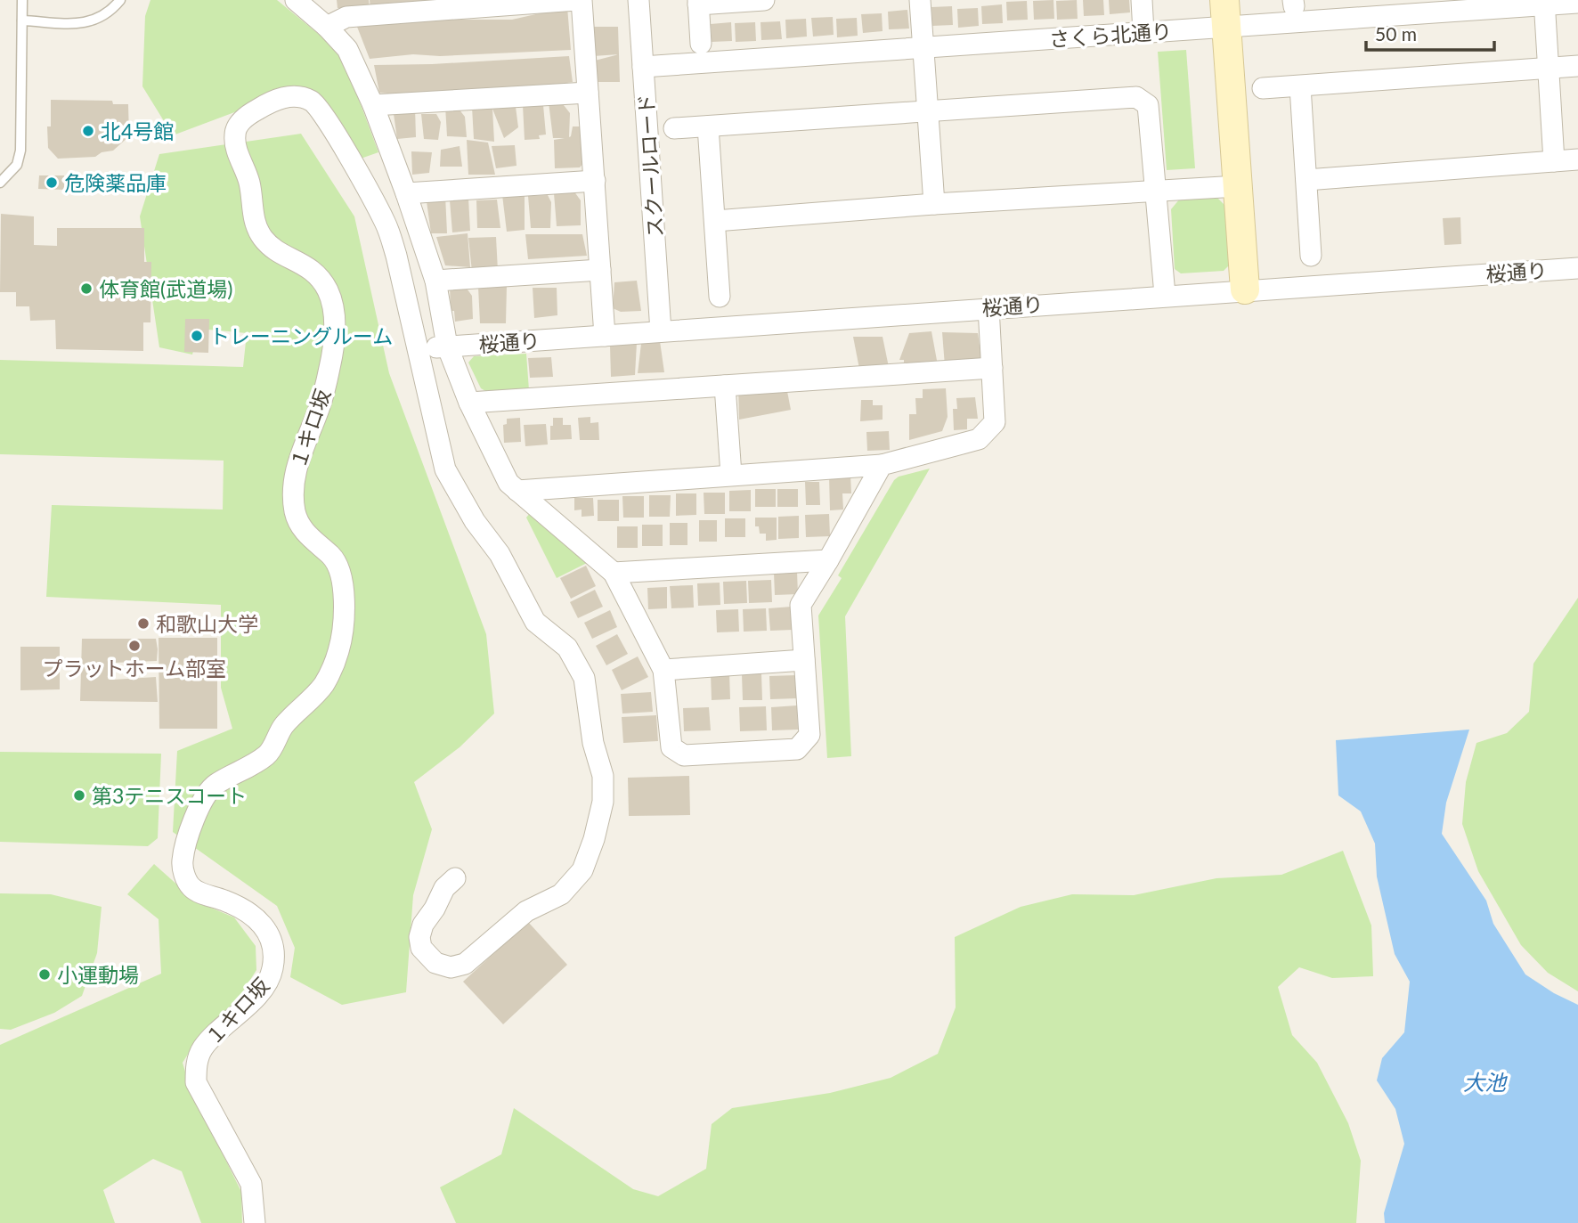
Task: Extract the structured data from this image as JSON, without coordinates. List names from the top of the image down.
{
  "streets": {
    "street": [
      "さくら北通り",
      "スクールロード",
      "桜通り",
      "１キロ坂"
    ]
  },
  "crossings": [
    ["さくら北通り", "スクールロード"],
    ["スクールロード", "桜通り"],
    ["桜通り", "１キロ坂"]
  ],
  "water": ["大池"],
  "places": [
    "北4号館",
    "危険薬品庫",
    "体育館(武道場)",
    "トレーニングルーム",
    "和歌山大学",
    "プラットホーム部室",
    "第3テニスコート",
    "小運動場"
  ],
  "scale_bar": "50 m"
}
